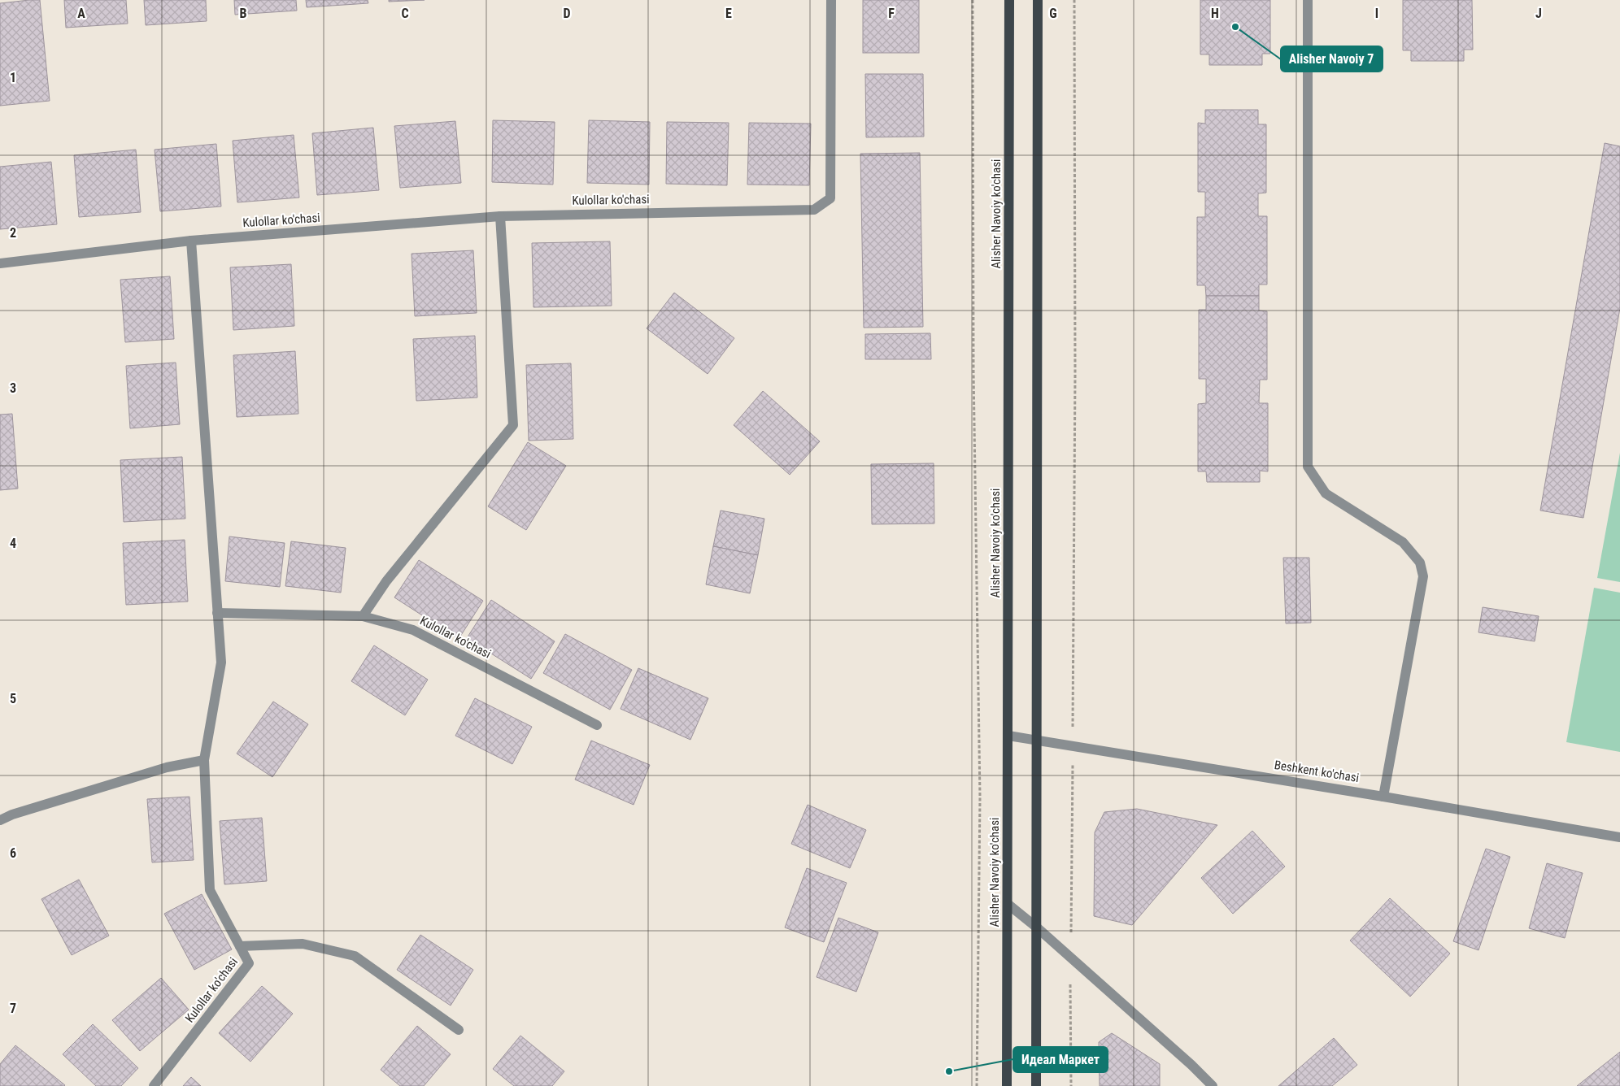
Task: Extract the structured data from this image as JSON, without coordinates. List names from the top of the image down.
{
  "streets": {
    "main road": ["Alisher Navoiy ko'chasi"],
    "street": ["Kulollar ko'chasi", "Beshkent ko'chasi"]
  },
  "crossings": [
    ["Alisher Navoiy ko'chasi", "Beshkent ko'chasi"]
  ],
  "places": ["Alisher Navoiy 7", "Идеал Маркет"],
  "grid": {
    "columns": [
      "A",
      "B",
      "C",
      "D",
      "E",
      "F",
      "G",
      "H",
      "I",
      "J"
    ],
    "rows": [
      "1",
      "2",
      "3",
      "4",
      "5",
      "6",
      "7"
    ]
  }
}
